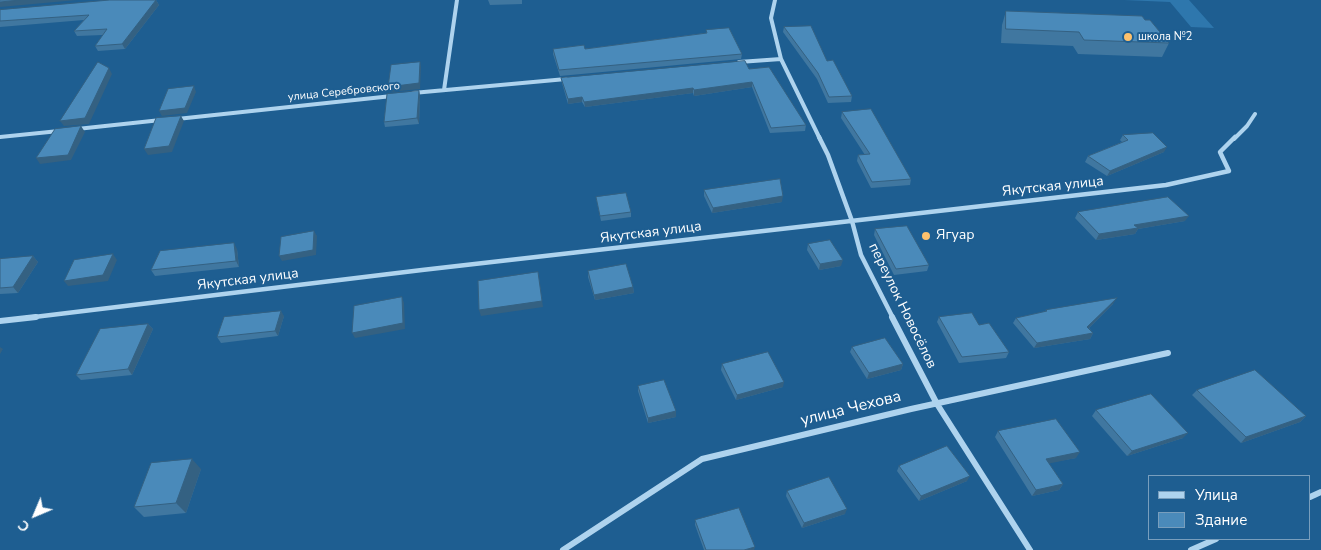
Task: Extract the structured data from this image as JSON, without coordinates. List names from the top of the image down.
{
  "streets": {
    "street": [
      "улица Серебровского",
      "Якутская улица",
      "переулок Новосёлов",
      "улица Чехова"
    ]
  },
  "crossings": [
    ["Якутская улица", "переулок Новосёлов"],
    ["переулок Новосёлов", "улица Чехова"]
  ],
  "places": ["школа №2", "Ягуар"],
  "legend": ["Улица", "Здание"],
  "north": "bottom left"
}
